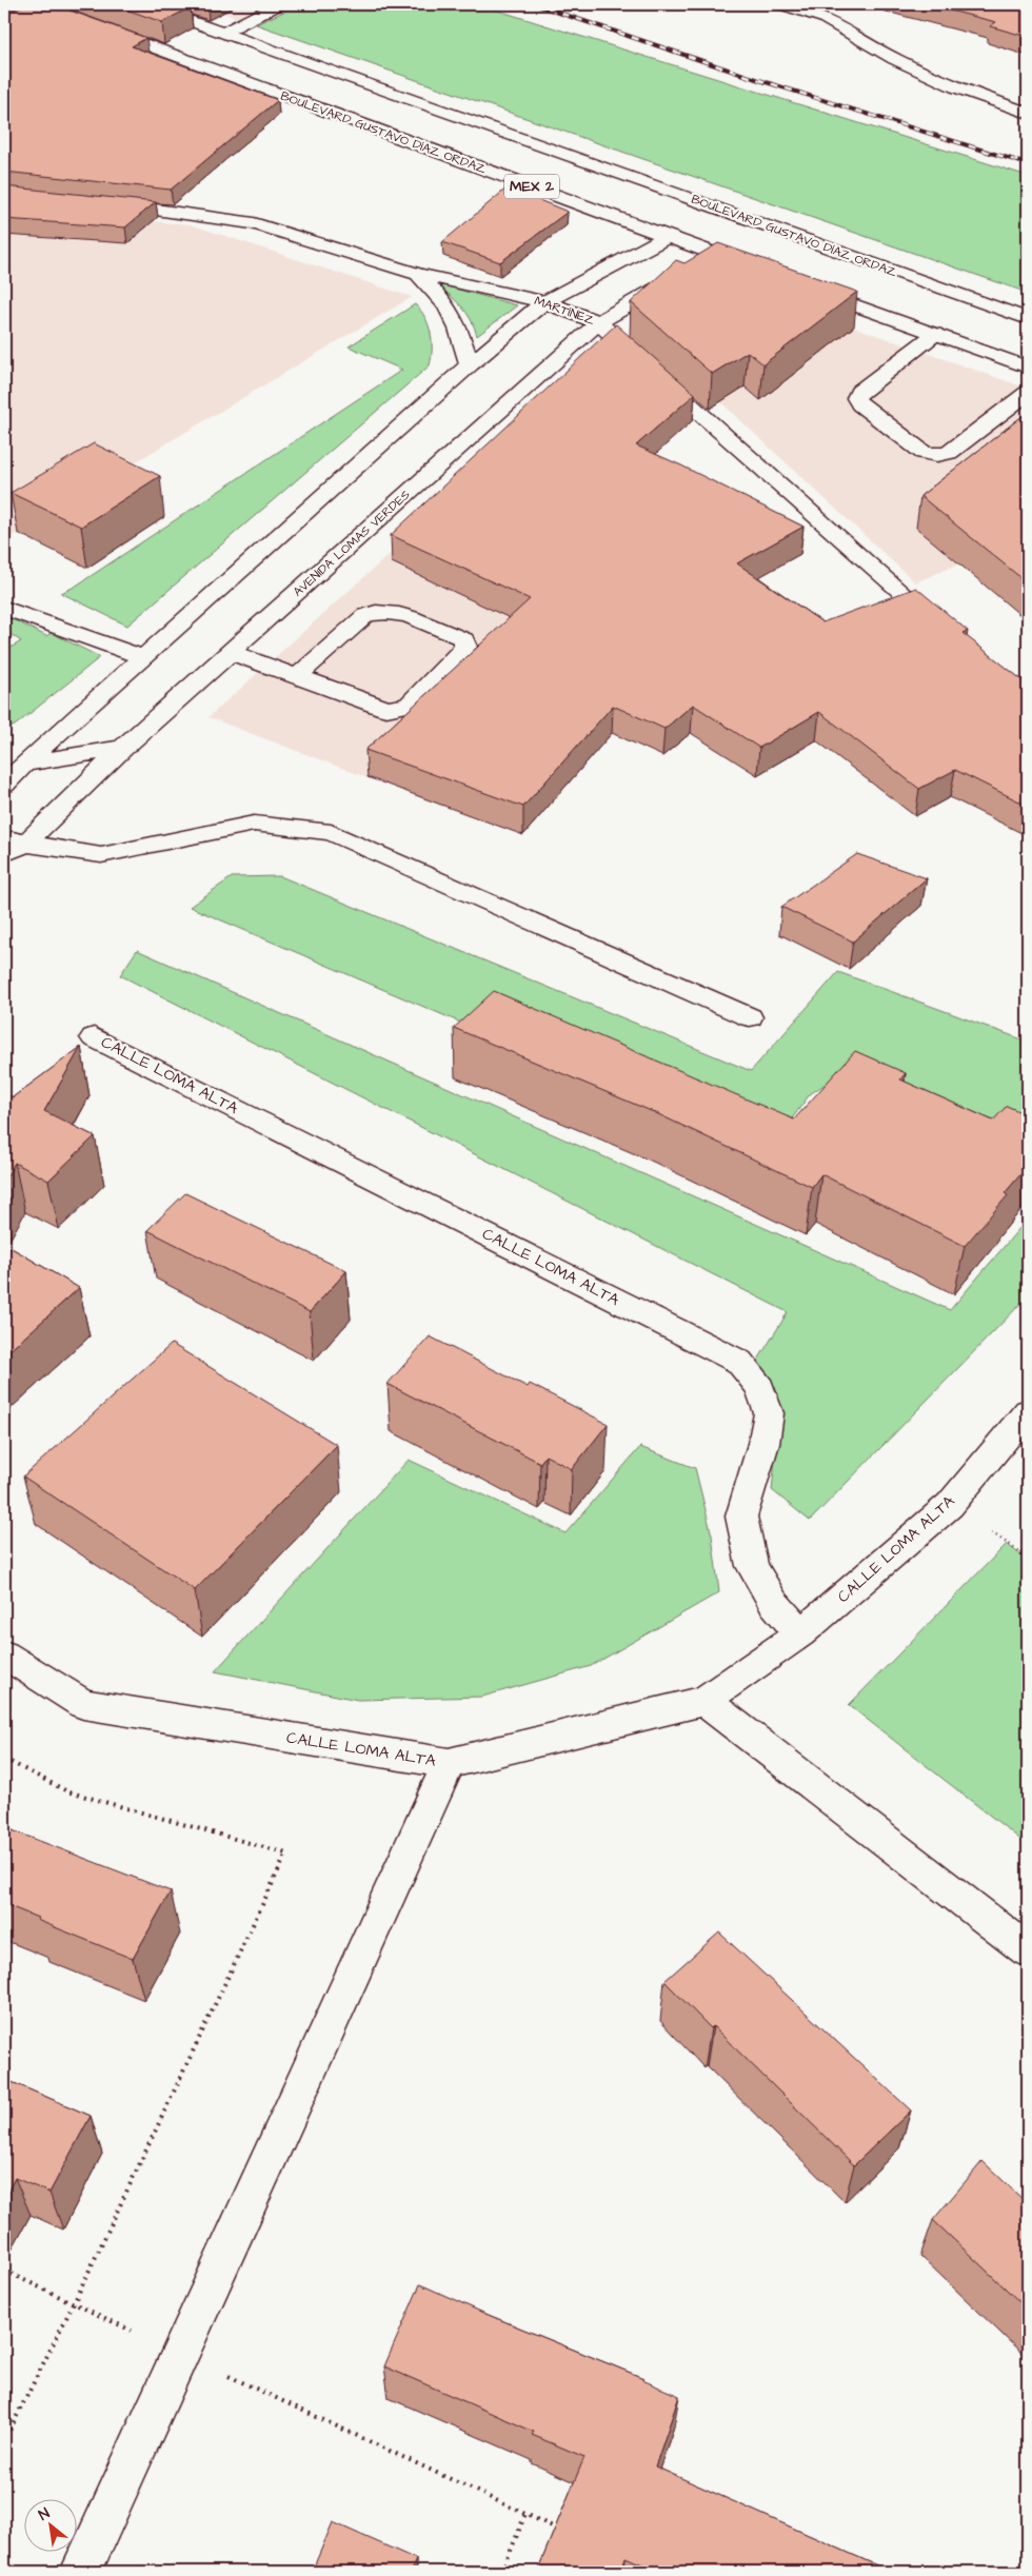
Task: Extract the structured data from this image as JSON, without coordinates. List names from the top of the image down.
{
  "streets": {
    "street": [
      "BOULEVARD GUSTAVO DÍAZ ORDAZ",
      "MEX 2",
      "MARTÍNEZ",
      "AVENIDA LOMAS VERDES",
      "CALLE LOMA ALTA"
    ]
  },
  "crossings": [
    ["BOULEVARD GUSTAVO DÍAZ ORDAZ", "AVENIDA LOMAS VERDES"],
    ["MARTÍNEZ", "AVENIDA LOMAS VERDES"]
  ],
  "north": "top left"
}
